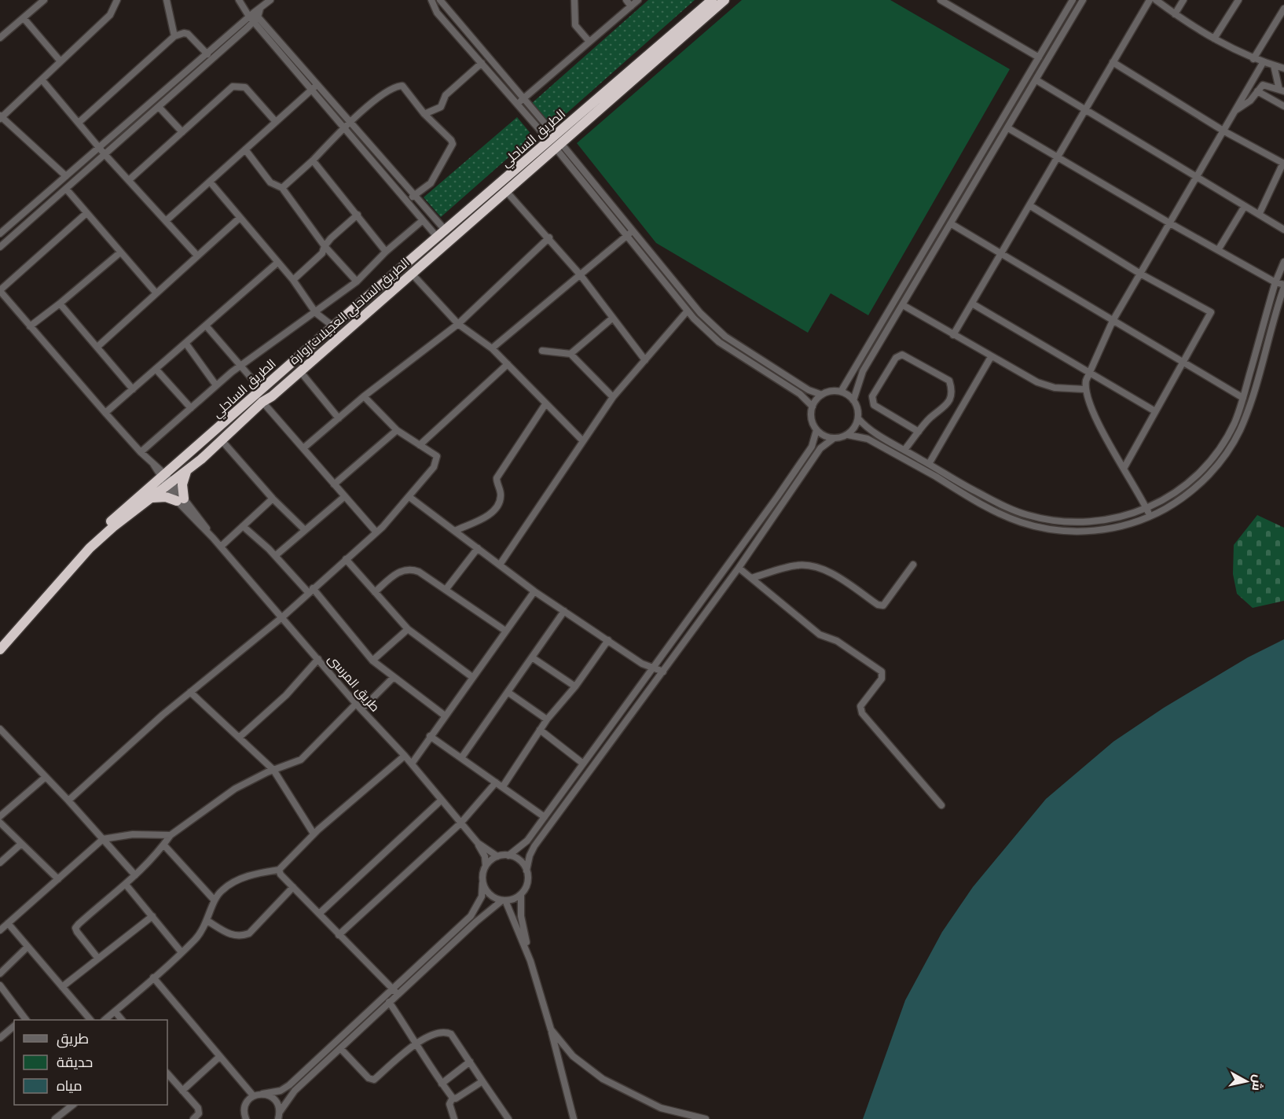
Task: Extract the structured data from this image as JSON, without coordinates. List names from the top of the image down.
{
  "streets": {
    "highway": ["الطريق الساحلي", "الطريق الساحلي العجيلات زوارة"],
    "street": ["طريق المرسى"]
  },
  "crossings": [
    ["الطريق الساحلي", "الطريق الساحلي العجيلات زوارة"],
    ["الطريق الساحلي", "طريق المرسى"],
    ["الطريق الساحلي العجيلات زوارة", "طريق المرسى"]
  ],
  "legend": ["طريق", "حديقة", "مياه"],
  "north": "right"
}
